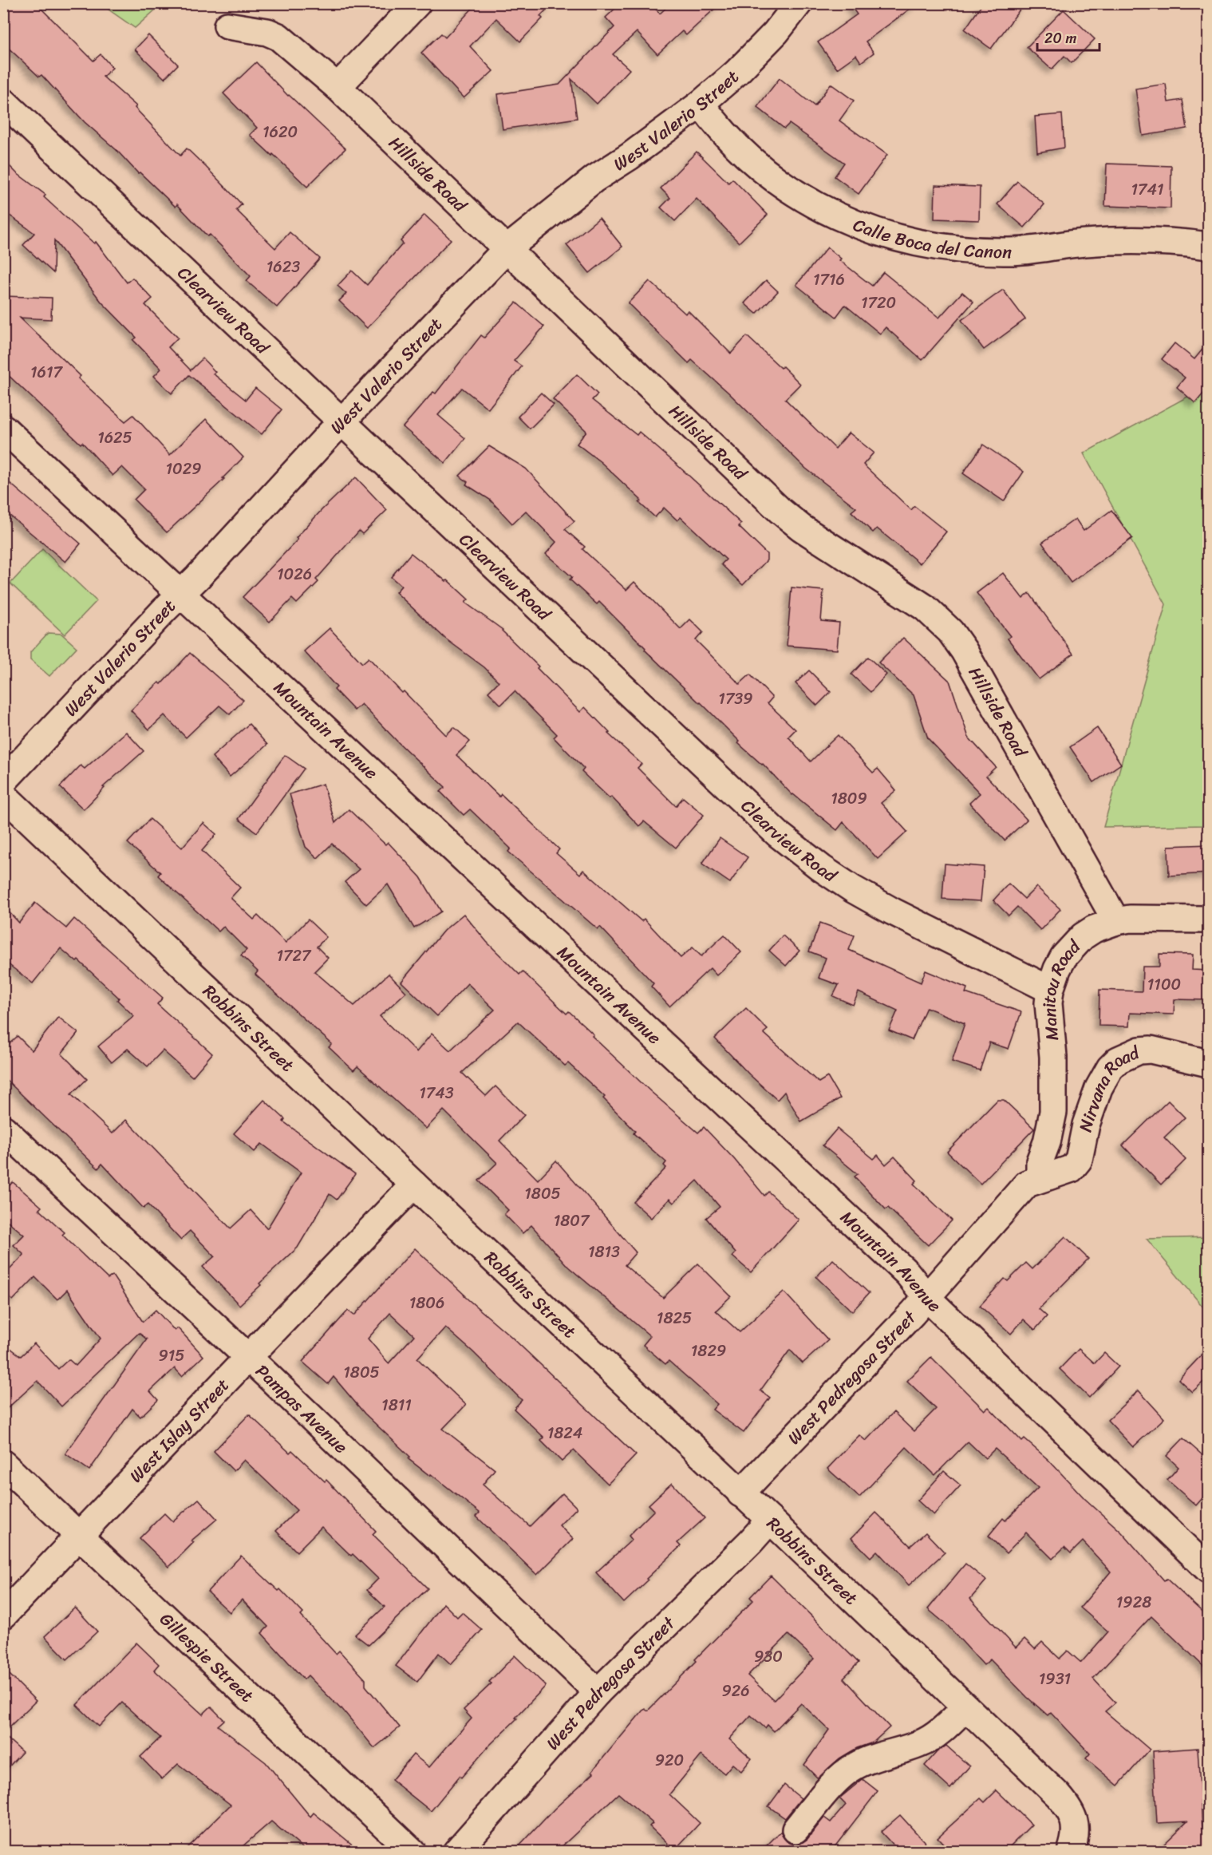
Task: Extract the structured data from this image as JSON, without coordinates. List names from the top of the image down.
{
  "streets": {
    "street": [
      "West Valerio Street",
      "Hillside Road",
      "Calle Boca del Canon",
      "Clearview Road",
      "Mountain Avenue",
      "Manitou Road",
      "Robbins Street",
      "Nirvana Road",
      "West Pedregosa Street",
      "Pampas Avenue",
      "West Islay Street",
      "Gillespie Street"
    ]
  },
  "crossings": [
    ["West Valerio Street", "Hillside Road"],
    ["West Valerio Street", "Calle Boca del Canon"],
    ["West Valerio Street", "Clearview Road"],
    ["West Valerio Street", "Mountain Avenue"],
    ["Hillside Road", "Manitou Road"],
    ["Clearview Road", "Manitou Road"],
    ["Mountain Avenue", "West Pedregosa Street"],
    ["Manitou Road", "Nirvana Road"],
    ["Manitou Road", "West Pedregosa Street"],
    ["Robbins Street", "West Pedregosa Street"],
    ["Robbins Street", "West Islay Street"],
    ["Nirvana Road", "West Pedregosa Street"],
    ["West Pedregosa Street", "Pampas Avenue"],
    ["Pampas Avenue", "West Islay Street"],
    ["West Islay Street", "Gillespie Street"]
  ],
  "house_numbers": [
    "1620",
    "1741",
    "1623",
    "1716",
    "1720",
    "1617",
    "1625",
    "1029",
    "1026",
    "1739",
    "1809",
    "1727",
    "1100",
    "1743",
    "1805",
    "1807",
    "1813",
    "1806",
    "1825",
    "1829",
    "915",
    "1805",
    "1811",
    "1824",
    "1928",
    "930",
    "1931",
    "926",
    "920"
  ],
  "scale_bar": "20 m"
}
